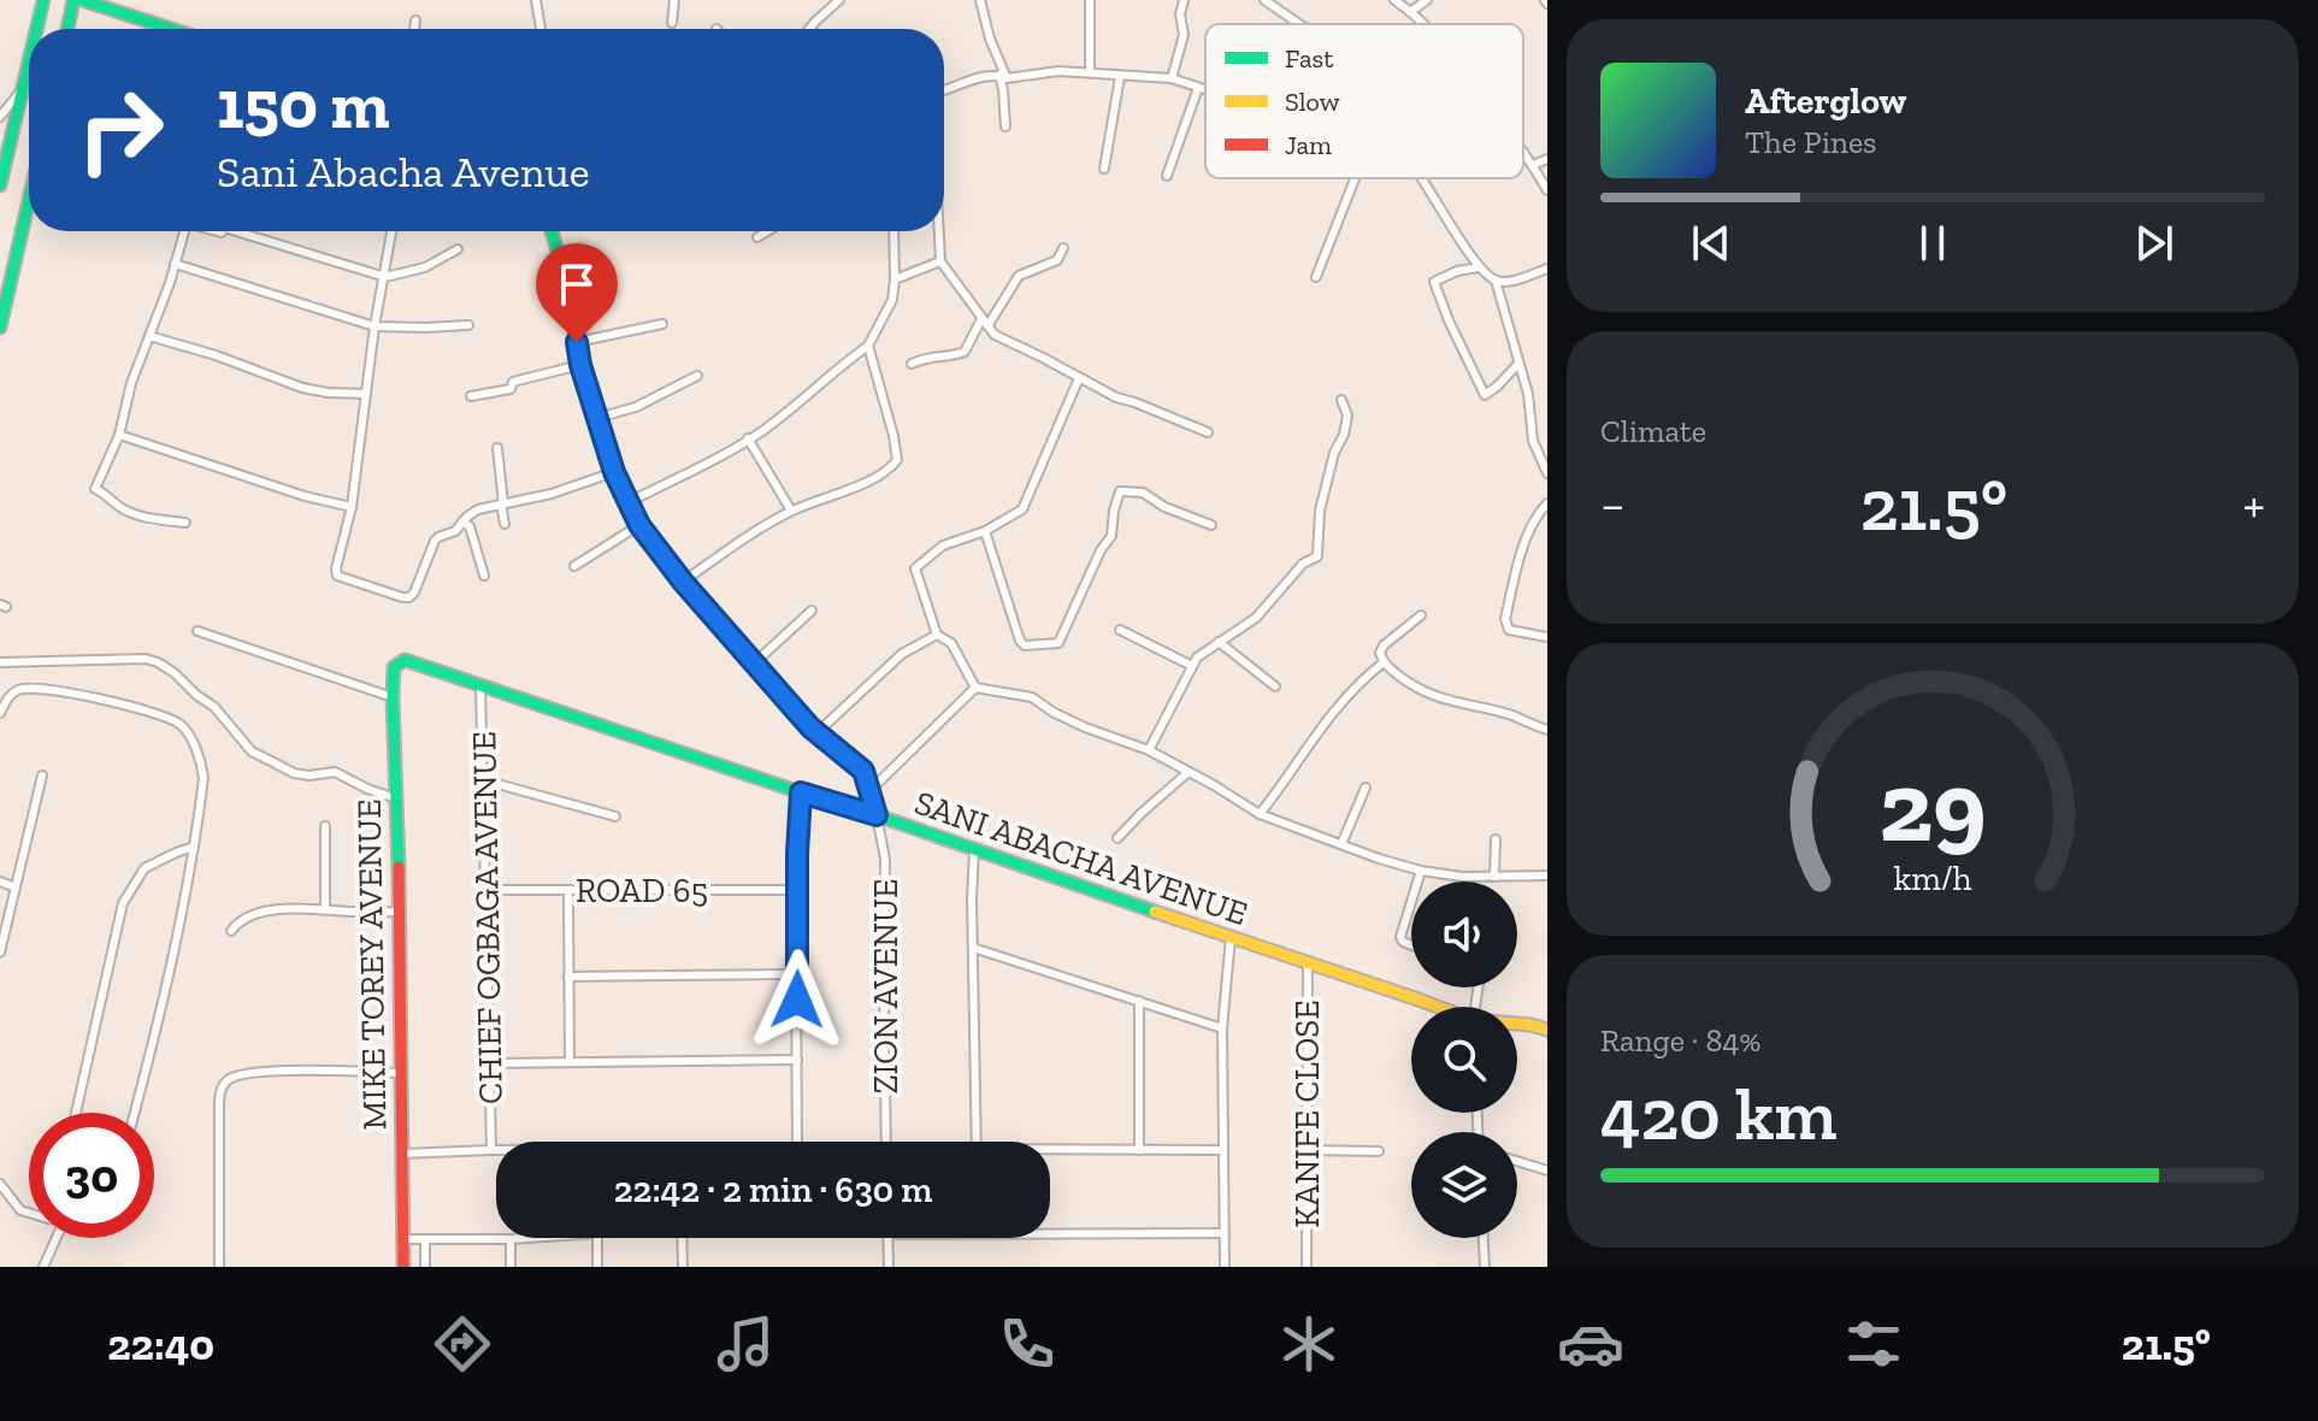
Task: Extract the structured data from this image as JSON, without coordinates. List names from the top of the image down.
{
  "streets": {
    "main road": ["SANI ABACHA AVENUE", "MIKE TOREY AVENUE"],
    "street": [
      "ROAD 65",
      "CHIEF OGBAGA AVENUE",
      "ZION AVENUE",
      "KANIFE CLOSE"
    ]
  },
  "crossings": [
    ["SANI ABACHA AVENUE", "CHIEF OGBAGA AVENUE"],
    ["SANI ABACHA AVENUE", "MIKE TOREY AVENUE"],
    ["SANI ABACHA AVENUE", "ZION AVENUE"],
    ["SANI ABACHA AVENUE", "KANIFE CLOSE"],
    ["ROAD 65", "CHIEF OGBAGA AVENUE"]
  ],
  "legend": ["Fast", "Slow", "Jam"],
  "page": {
    "turn": ["150 m", "Sani Abacha Avenue"],
    "song": ["Afterglow", "The Pines"],
    "tile": [
      "Climate",
      ["Range · 84%", "420 km"]
    ],
    "heat": ["−", "21.5°", "+"],
    "limit": "30",
    "trip": "22:42 · 2 min · 630 m",
    "tabs": ["22:40", "21.5°"],
    "gauge": ["29", "km/h"]
  }
}
